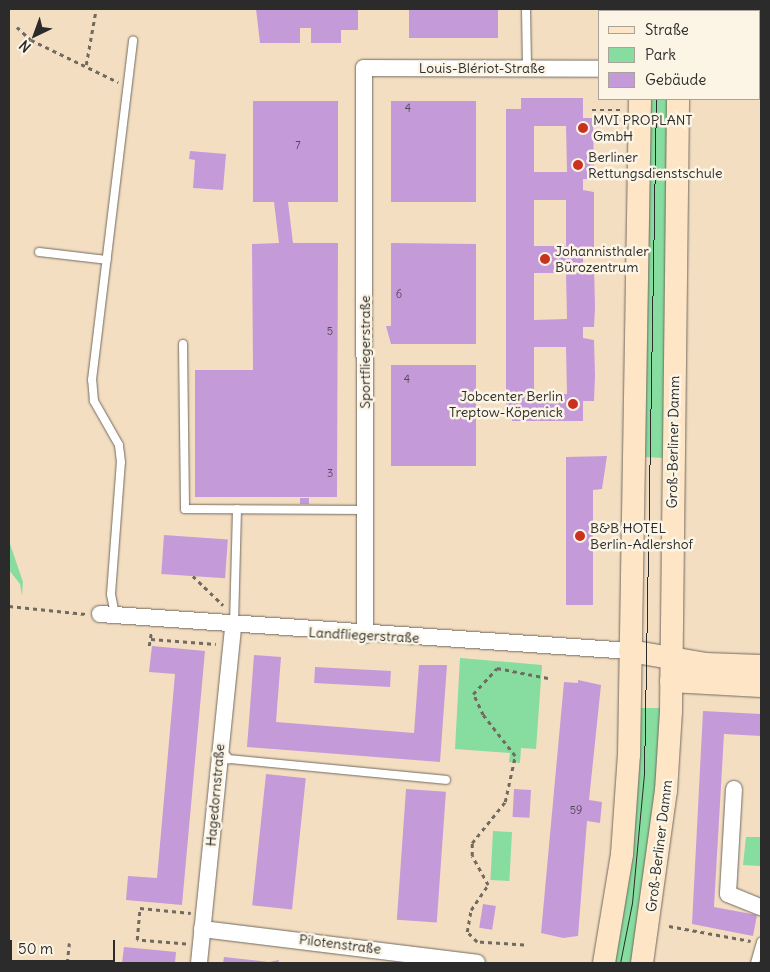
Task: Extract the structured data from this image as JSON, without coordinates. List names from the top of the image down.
{
  "streets": {
    "main road": ["Groß-Berliner Damm"],
    "street": [
      "Louis-Blériot-Straße",
      "Sportfliegerstraße",
      "Landfliegerstraße",
      "Hagedornstraße",
      "Pilotenstraße"
    ]
  },
  "crossings": [
    ["Louis-Blériot-Straße", "Sportfliegerstraße"],
    ["Sportfliegerstraße", "Landfliegerstraße"],
    ["Landfliegerstraße", "Hagedornstraße"],
    ["Hagedornstraße", "Pilotenstraße"]
  ],
  "places": [
    "MVI PROPLANT GmbH",
    "Berliner Rettungsdienstschule",
    "Johannisthaler Bürozentrum",
    "Jobcenter Berlin Treptow-Köpenick",
    "B&B HOTEL Berlin-Adlershof"
  ],
  "house_numbers": [
    "4",
    "7",
    "6",
    "5",
    "4",
    "3",
    "59"
  ],
  "legend": ["Straße", "Park", "Gebäude"],
  "scale_bar": "50 m",
  "north": "bottom left"
}
